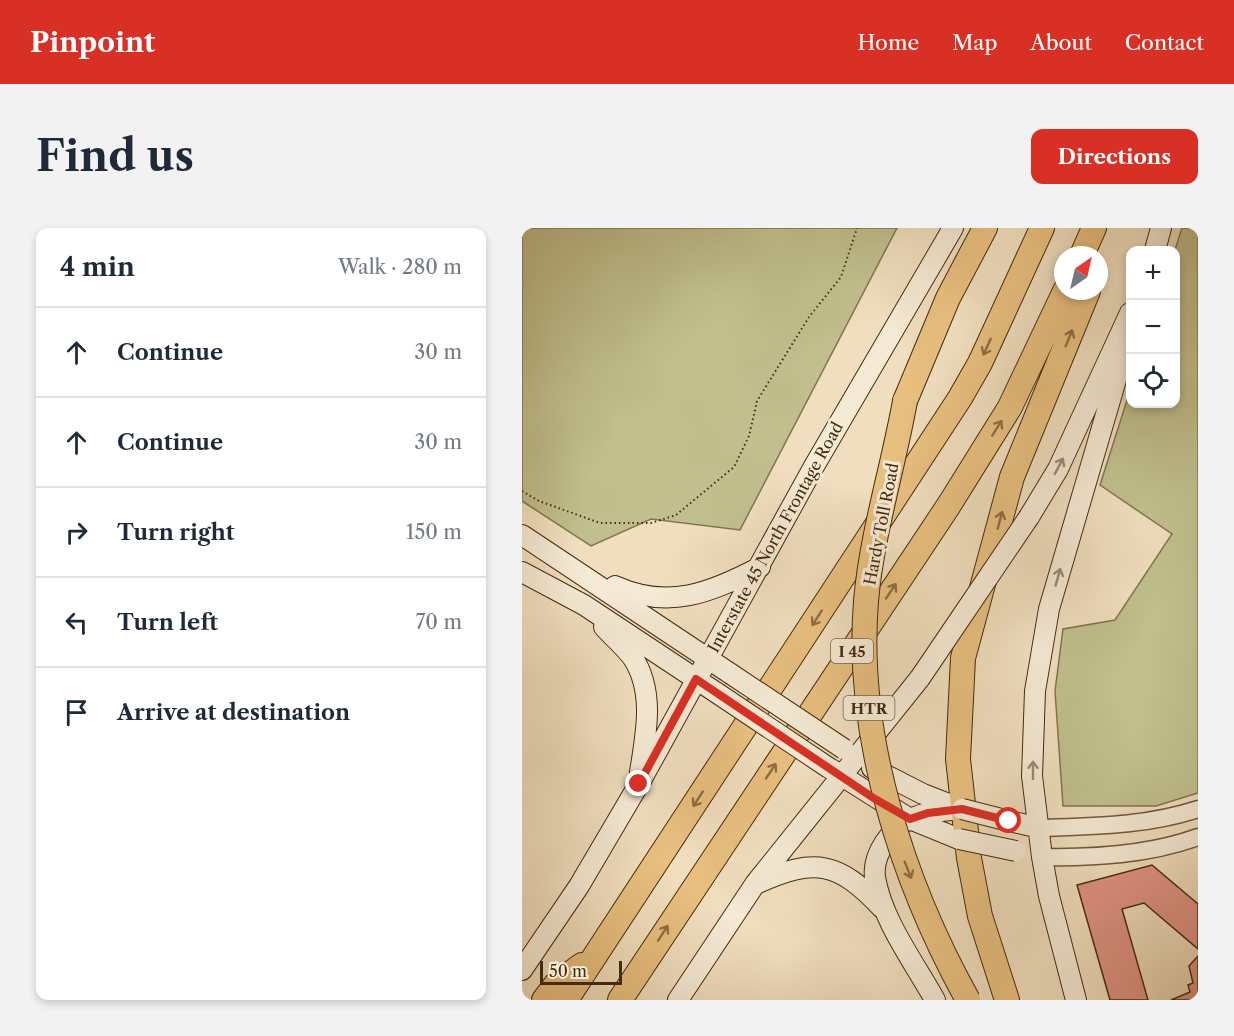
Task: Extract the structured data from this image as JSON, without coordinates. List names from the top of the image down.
{
  "streets": {
    "highway": ["Hardy Toll Road", "I 45", "HTR"],
    "main road": ["Interstate 45 North Frontage Road"]
  },
  "scale_bar": "50 m",
  "north": "top right",
  "page": {
    "header": "Pinpoint",
    "nav": [
      "Home",
      "Map",
      "About",
      "Contact"
    ],
    "buttons": "Directions",
    "title": "Find us",
    "heading": ["4 min", "Walk · 280 m"],
    "map_buttons": ["+", "−"],
    "list": [
      ["Continue", "30 m"],
      ["Continue", "30 m"],
      ["Turn right", "150 m"],
      ["Turn left", "70 m"],
      "Arrive at destination"
    ],
    "scale": "50 m"
  }
}
